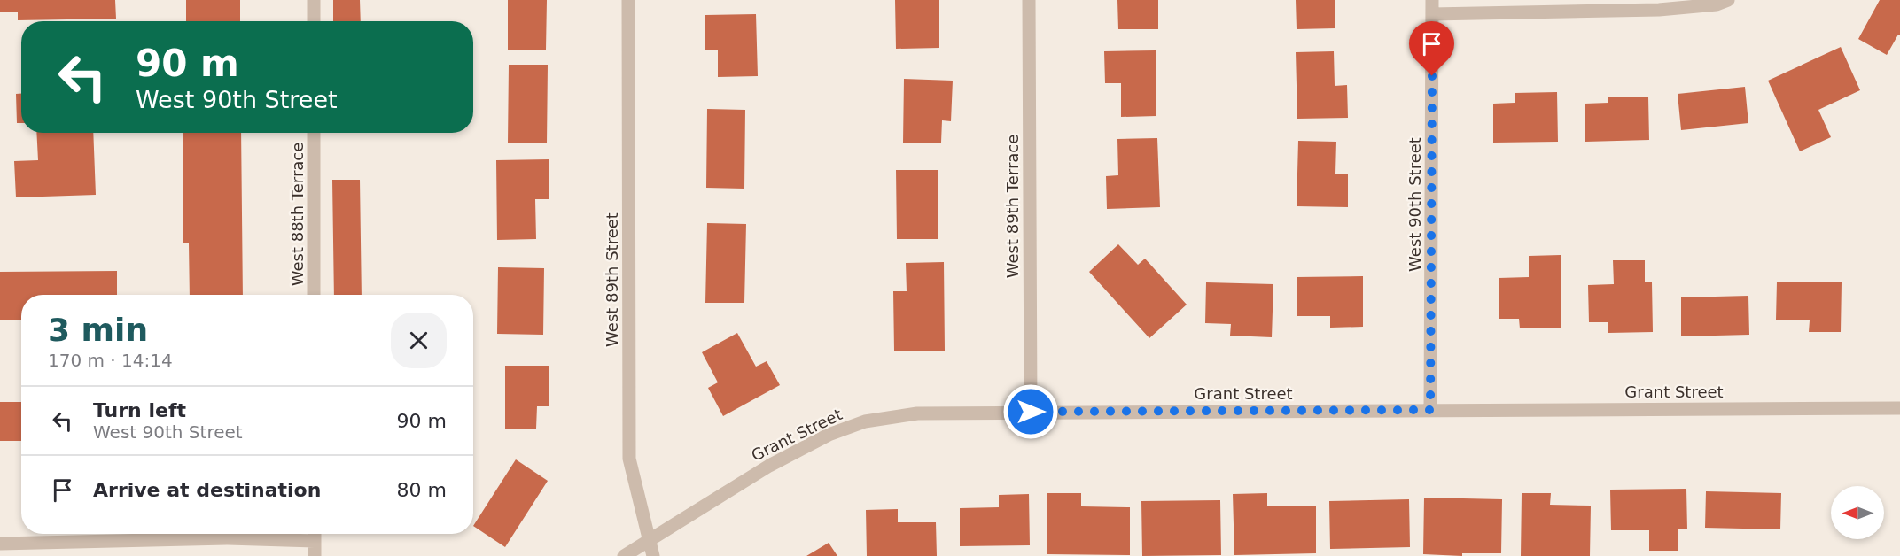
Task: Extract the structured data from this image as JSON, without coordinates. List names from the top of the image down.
{
  "streets": {
    "street": [
      "West 90th Street",
      "West 89th Terrace",
      "West 88th Terrace",
      "West 89th Street",
      "Grant Street"
    ]
  },
  "crossings": [
    ["West 90th Street", "Grant Street"],
    ["West 89th Terrace", "Grant Street"],
    ["West 89th Street", "Grant Street"]
  ],
  "north": "left",
  "page": {
    "turn": ["90 m", "West 90th Street"],
    "heading": ["3 min", "170 m · 14:14"],
    "list": [
      {
        "name": "Turn left",
        "note": "West 90th Street",
        "value": "90 m"
      },
      {
        "name": "Arrive at destination",
        "value": "80 m"
      }
    ]
  }
}
